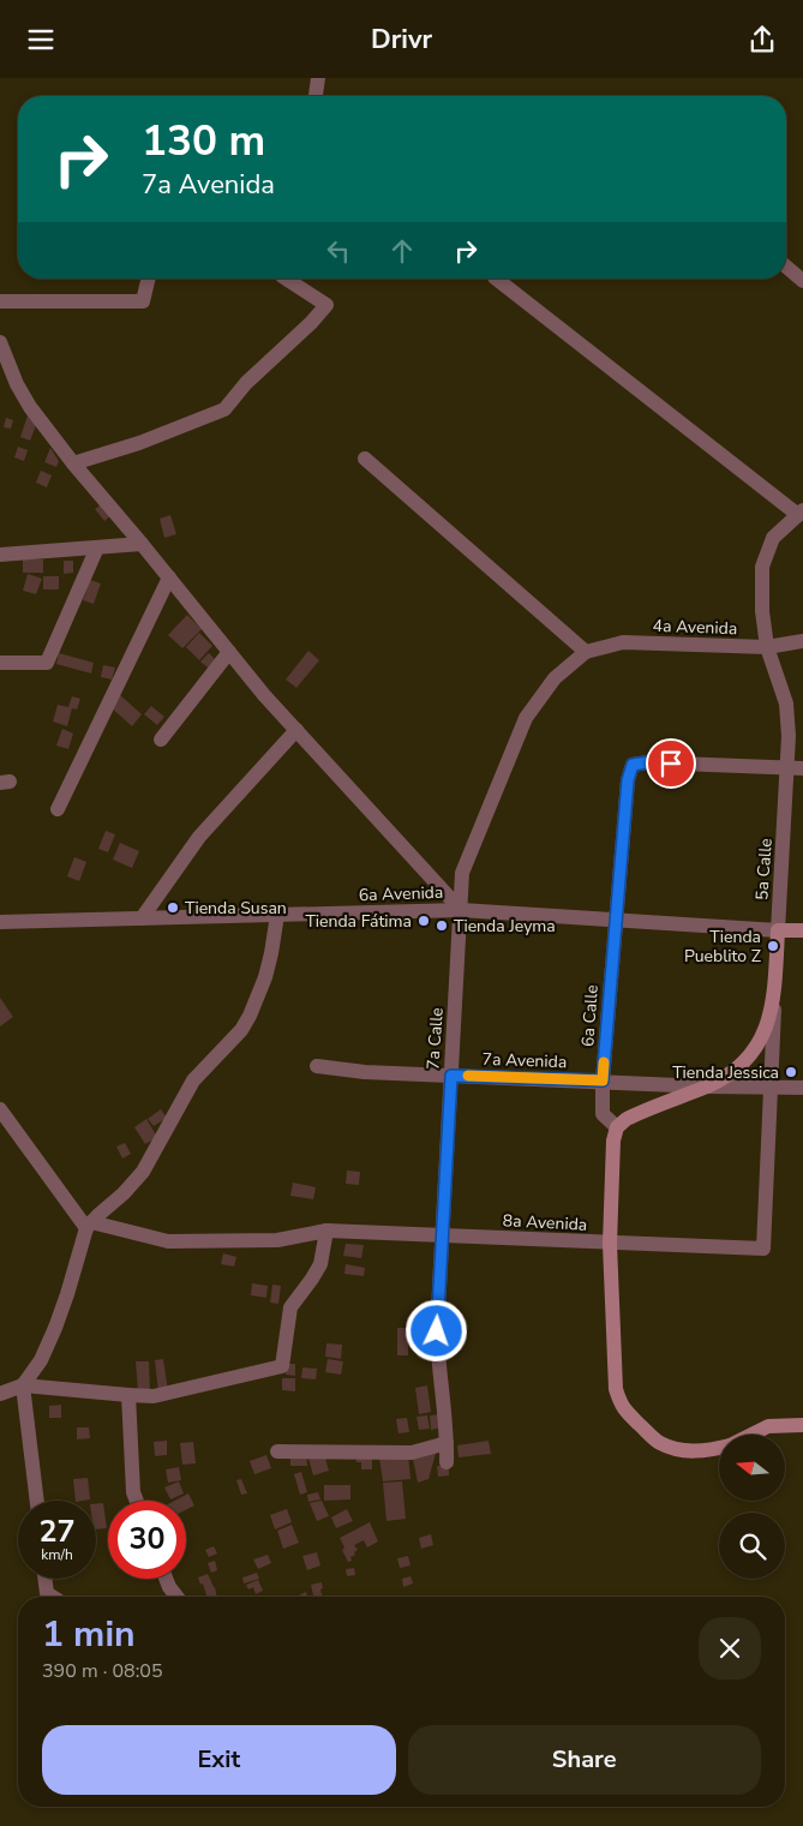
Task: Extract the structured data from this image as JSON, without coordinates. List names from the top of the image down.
{
  "streets": {
    "street": [
      "4a Avenida",
      "5a Calle",
      "6a Avenida",
      "6a Calle",
      "7a Calle",
      "7a Avenida",
      "8a Avenida"
    ]
  },
  "crossings": [
    ["4a Avenida", "5a Calle"],
    ["4a Avenida", "7a Calle"],
    ["5a Calle", "6a Avenida"],
    ["5a Calle", "6a Calle"],
    ["5a Calle", "7a Avenida"],
    ["5a Calle", "8a Avenida"],
    ["6a Avenida", "6a Calle"],
    ["6a Avenida", "7a Calle"],
    ["6a Calle", "7a Avenida"],
    ["7a Calle", "7a Avenida"],
    ["7a Calle", "8a Avenida"]
  ],
  "places": [
    "Tienda Susan",
    "Tienda Fátima",
    "Tienda Jeyma",
    "Tienda Pueblito Z",
    "Tienda Jessica"
  ],
  "north": "left",
  "page": {
    "header": "Drivr",
    "turn": ["130 m", "7a Avenida"],
    "speed": "27 km/h",
    "limit": "30",
    "heading": ["1 min", "390 m · 08:05"],
    "buttons": ["Exit", "Share"]
  }
}
